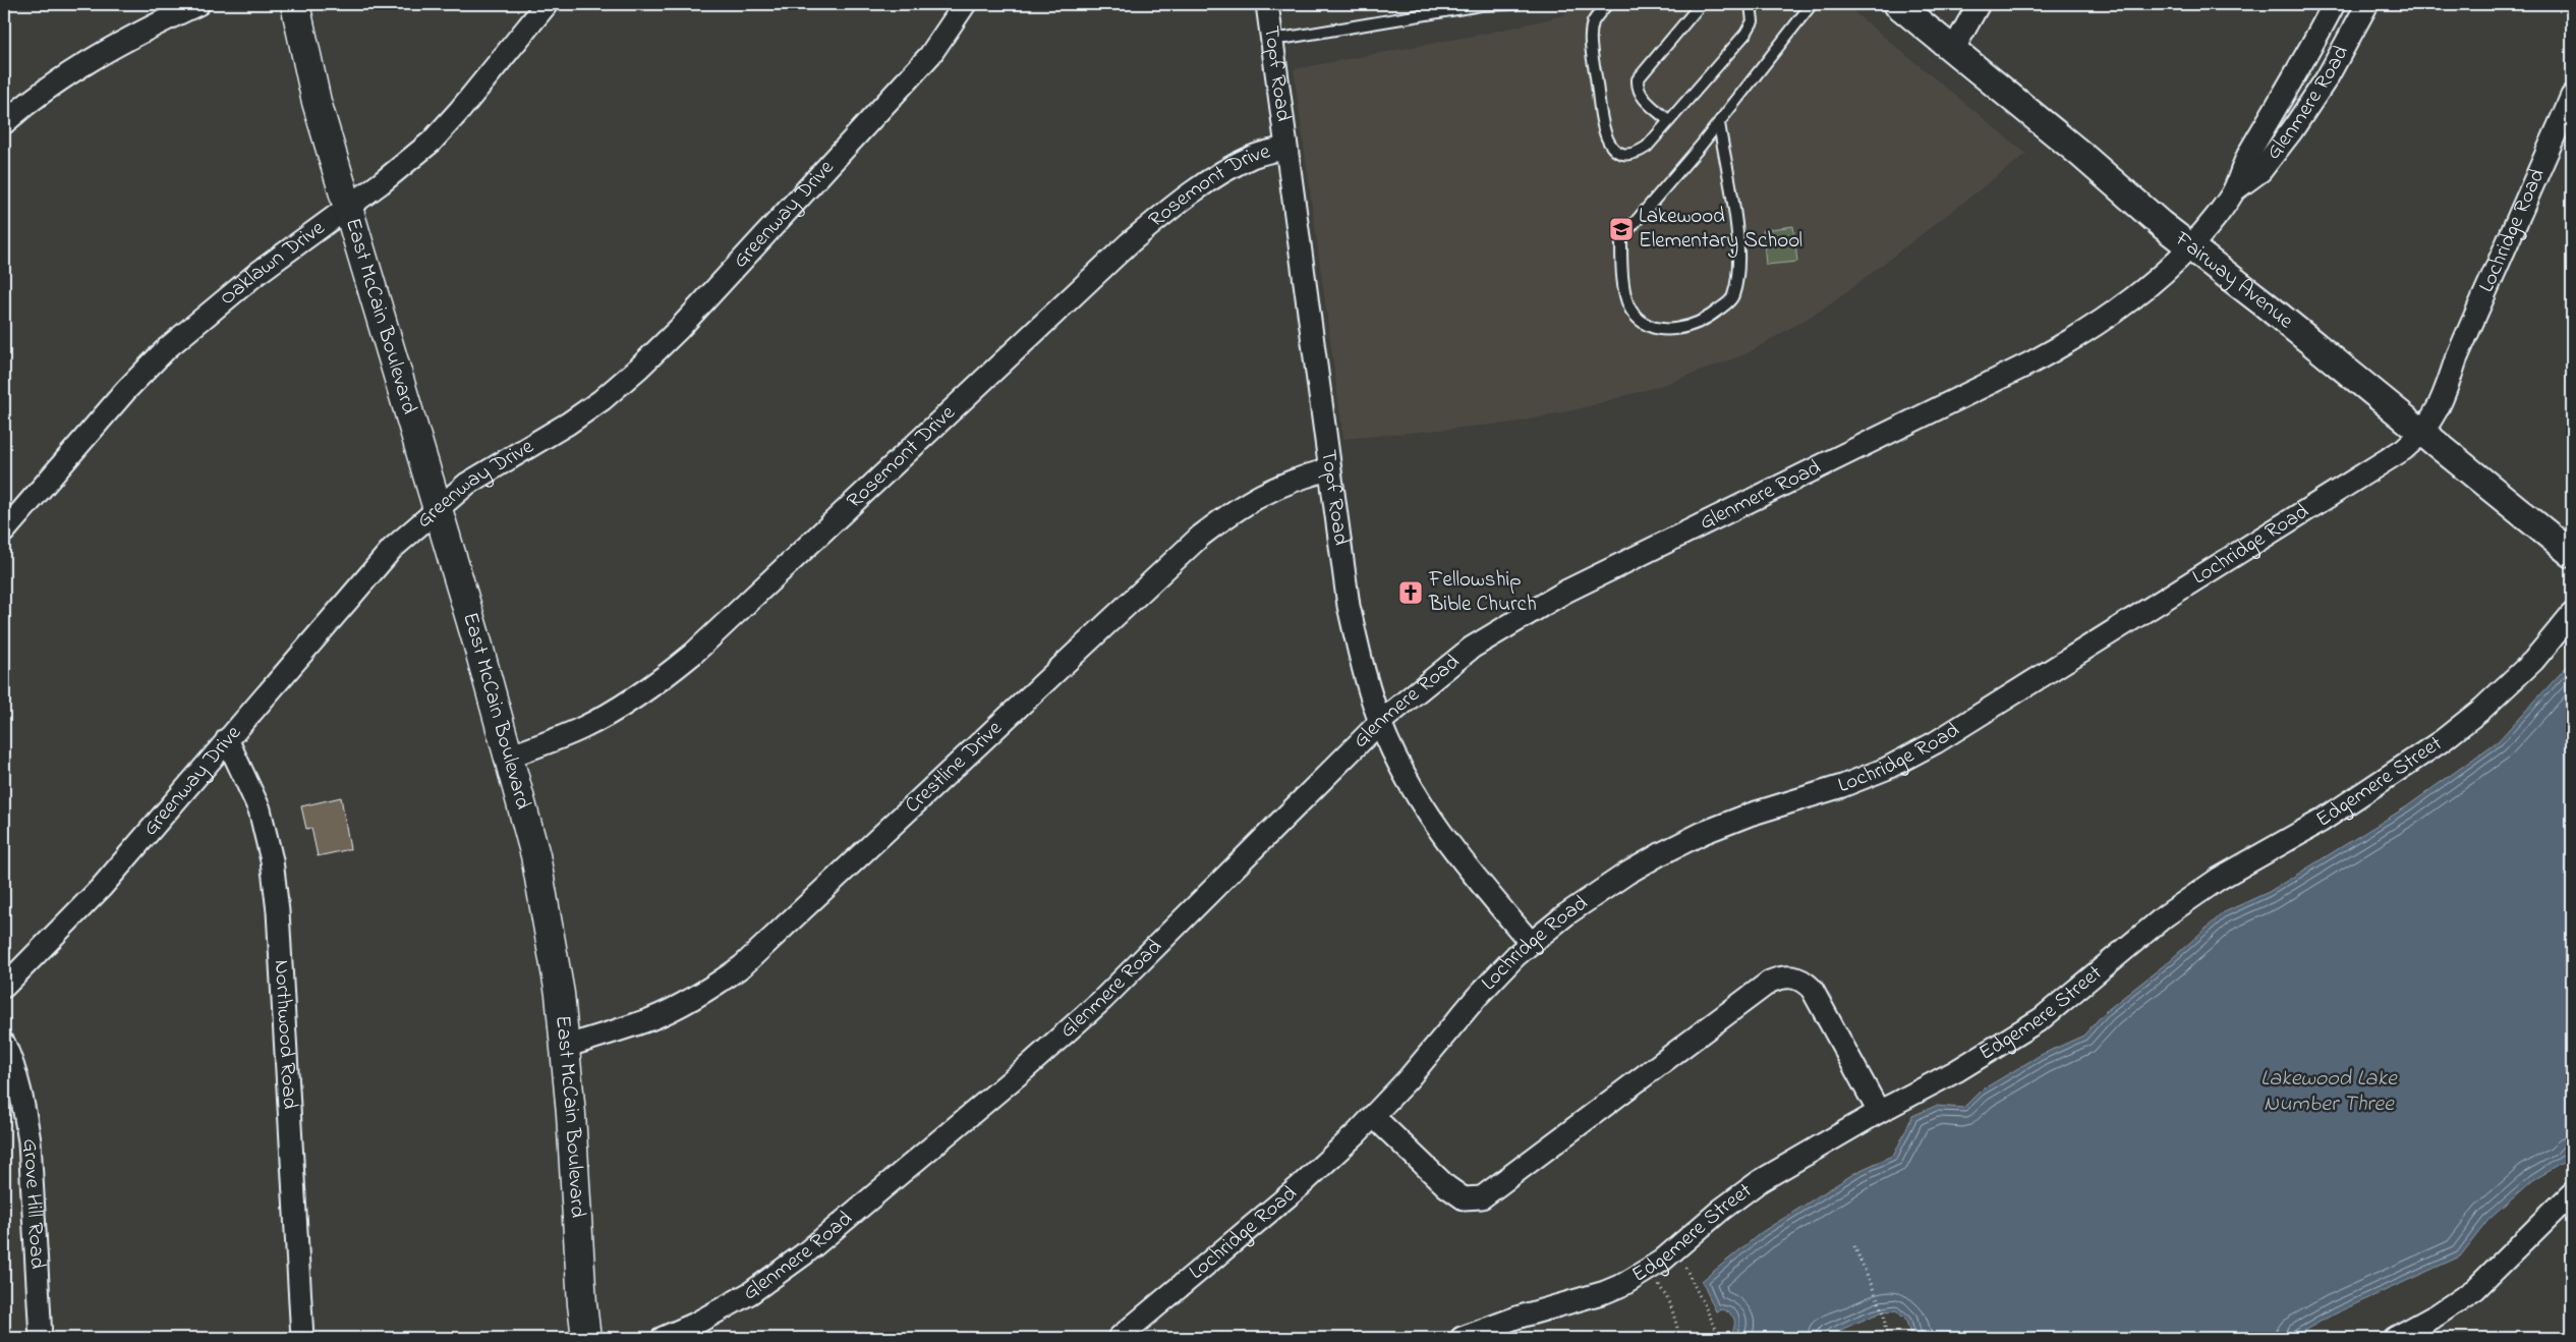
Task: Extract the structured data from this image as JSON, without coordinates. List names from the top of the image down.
{
  "streets": {
    "main road": ["East McCain Boulevard"],
    "street": [
      "Topf Road",
      "Glenmere Road",
      "Rosemont Drive",
      "Greenway Drive",
      "Lochridge Road",
      "Oaklawn Drive",
      "Fairway Avenue",
      "Crestline Drive",
      "Edgemere Street",
      "Northwood Road",
      "Grove Hill Road"
    ]
  },
  "crossings": [
    ["Topf Road", "Glenmere Road"],
    ["Topf Road", "Rosemont Drive"],
    ["Topf Road", "Lochridge Road"],
    ["Topf Road", "Crestline Drive"],
    ["Glenmere Road", "Fairway Avenue"],
    ["Rosemont Drive", "East McCain Boulevard"],
    ["Greenway Drive", "East McCain Boulevard"],
    ["Greenway Drive", "Northwood Road"],
    ["Lochridge Road", "Fairway Avenue"],
    ["Oaklawn Drive", "East McCain Boulevard"],
    ["East McCain Boulevard", "Crestline Drive"]
  ],
  "water": ["Lakewood Lake Number Three"],
  "places": {
    "school or university": ["Lakewood Elementary School"],
    "church": ["Fellowship Bible Church"]
  }
}
